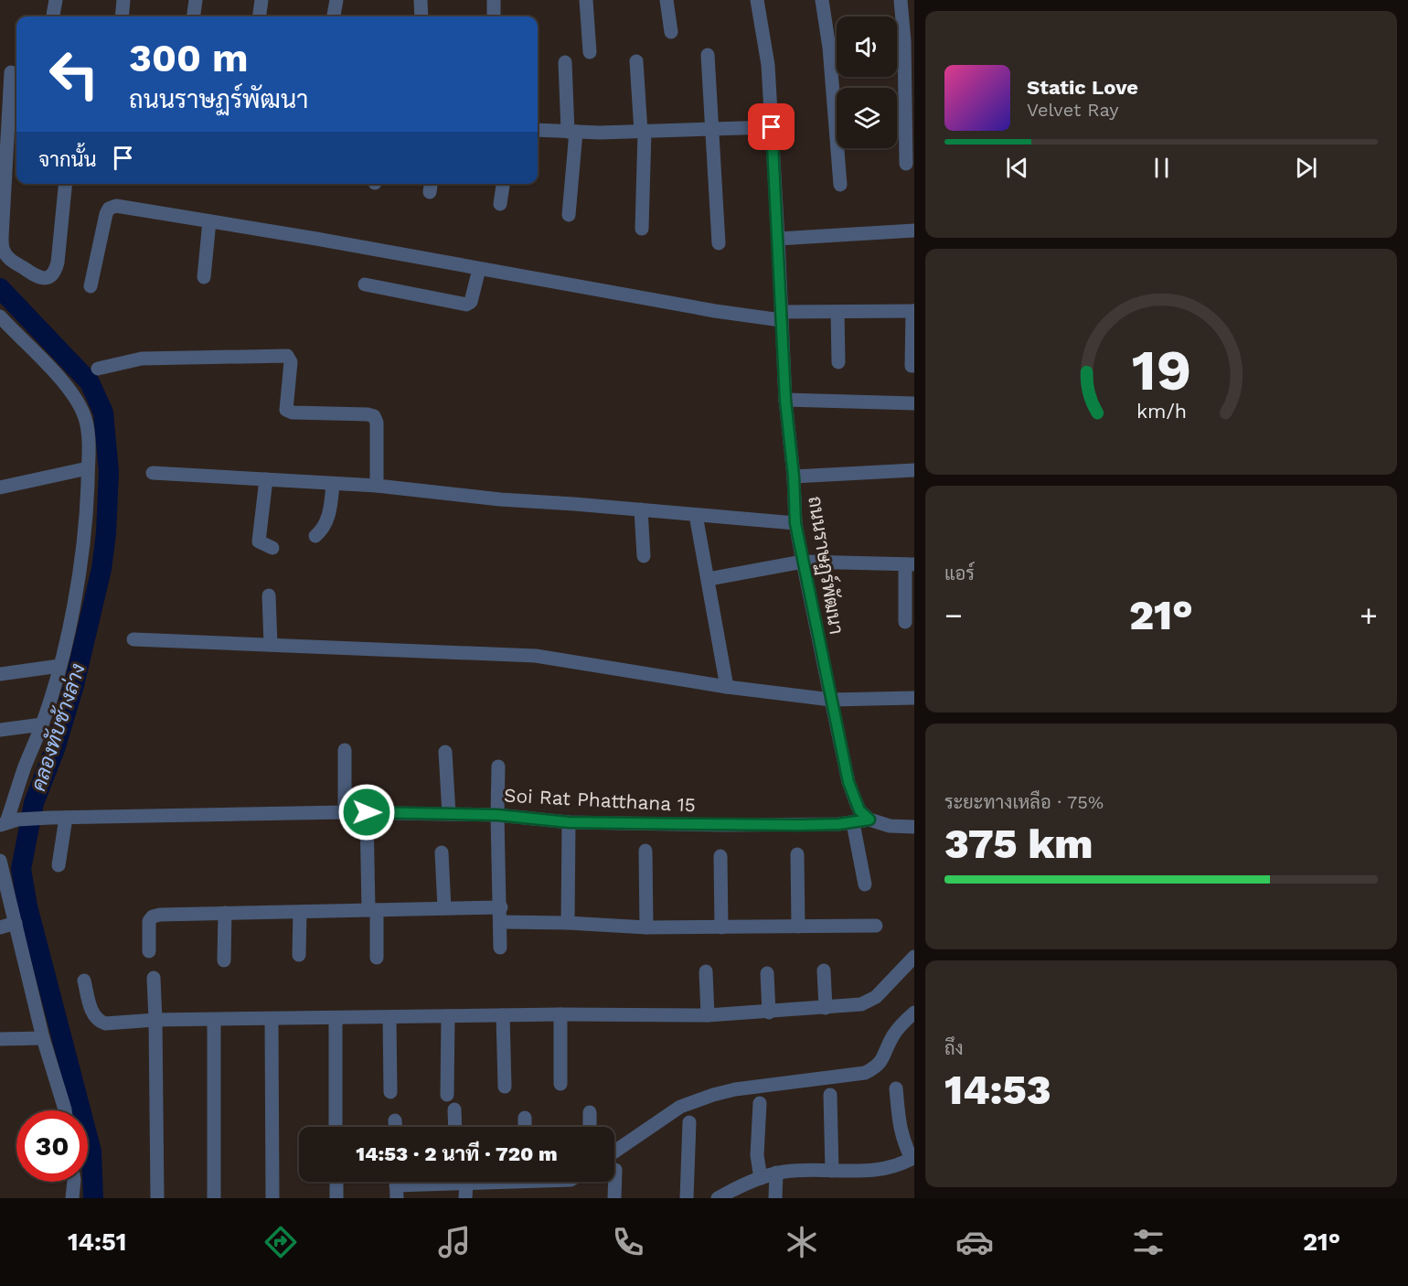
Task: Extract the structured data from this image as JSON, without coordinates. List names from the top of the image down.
{
  "streets": {
    "street": ["ถนนราษฏร์พัฒนา", "Soi Rat Phatthana 15"]
  },
  "crossings": [
    ["ถนนราษฏร์พัฒนา", "Soi Rat Phatthana 15"]
  ],
  "water": ["คลองทับช้างล่าง"],
  "page": {
    "turn": ["300 m", "ถนนราษฏร์พัฒนา"],
    "song": ["Static Love", "Velvet Ray"],
    "then": "จากนั้น",
    "tile": [
      "แอร์",
      ["ระยะทางเหลือ · 75%", "375 km"],
      ["ถึง", "14:53"]
    ],
    "heat": ["−", "21°", "+"],
    "limit": "30",
    "trip": "14:53 · 2 นาที · 720 m",
    "tabs": ["14:51", "21°"],
    "gauge": ["19", "km/h"]
  }
}
